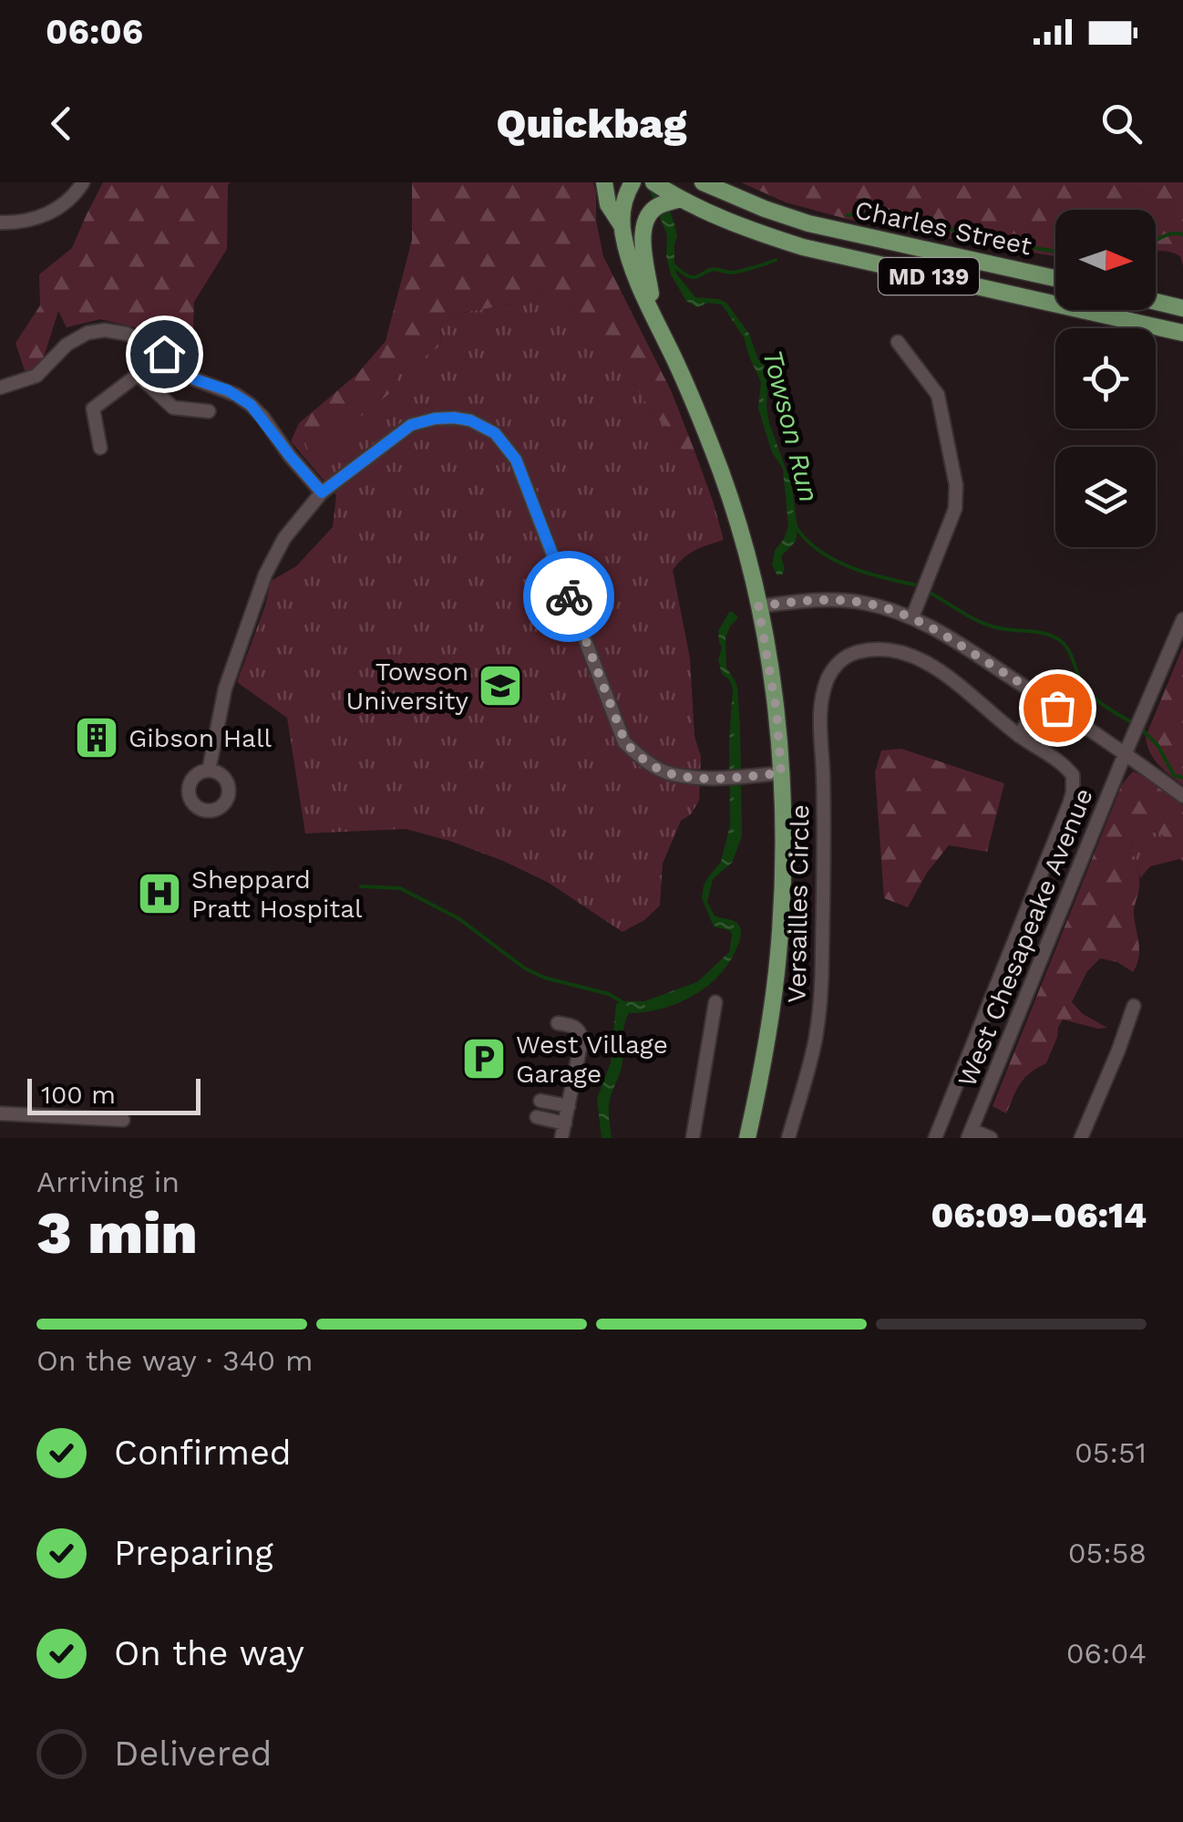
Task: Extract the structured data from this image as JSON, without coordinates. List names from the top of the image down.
{
  "streets": {
    "main road": ["Charles Street", "MD 139"],
    "street": ["Versailles Circle", "West Chesapeake Avenue"]
  },
  "water": ["Towson Run"],
  "places": {
    "school or university": ["Towson University"],
    "building": ["Gibson Hall"],
    "hospital": ["Sheppard Pratt Hospital"],
    "parking": ["West Village Garage"]
  },
  "scale_bar": "100 m",
  "north": "right",
  "page": {
    "status": "06:06",
    "header": "Quickbag",
    "scale": "100 m",
    "heading": ["3 min", "Arriving in", "06:09–06:14"],
    "bar": "On the way · 340 m",
    "list": [
      ["Confirmed", "05:51"],
      ["Preparing", "05:58"],
      ["On the way", "06:04"],
      "Delivered"
    ]
  }
}
